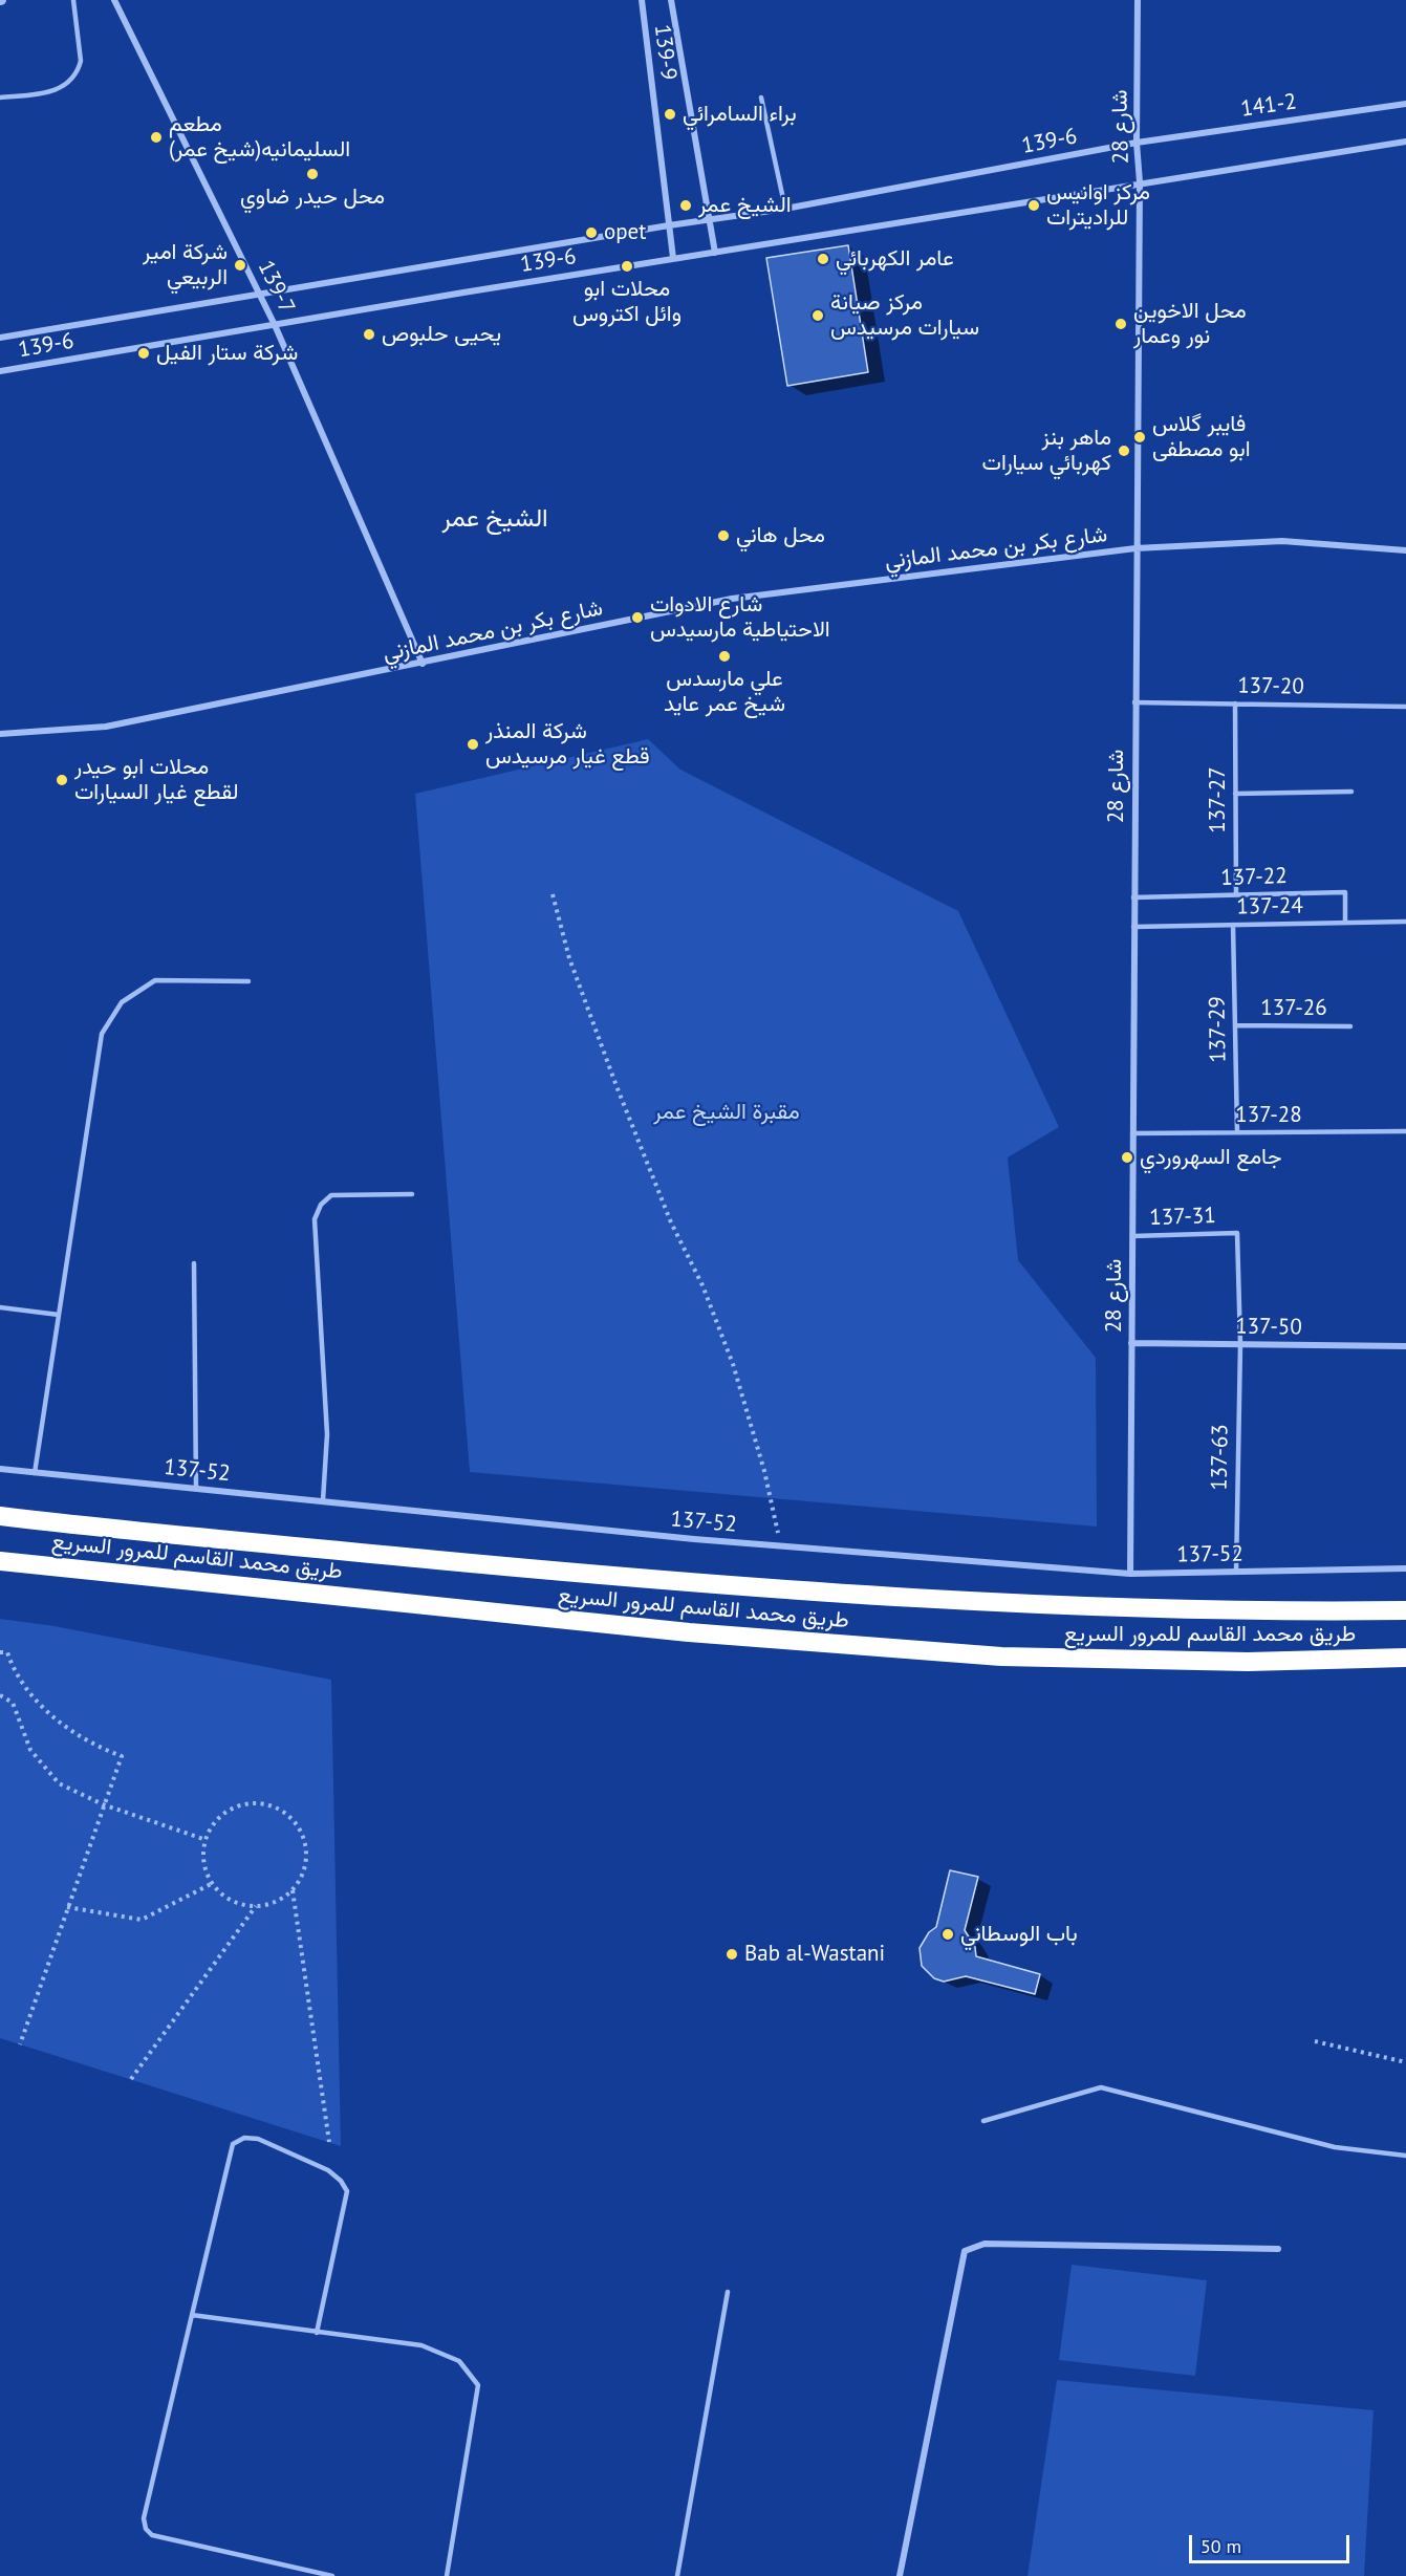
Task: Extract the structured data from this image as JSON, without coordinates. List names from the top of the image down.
{
  "streets": {
    "highway": ["طريق محمد القاسم للمرور السريع"],
    "street": [
      "139-9",
      "141-2",
      "شارع 28",
      "139-6",
      "139-7",
      "شارع بكر بن محمد المازني",
      "137-50",
      "137-52"
    ],
    "lane": [
      "137-20",
      "137-27",
      "137-22",
      "137-24",
      "137-26",
      "137-29",
      "137-28",
      "137-31",
      "137-63"
    ]
  },
  "crossings": [
    ["139-9", "139-6"],
    ["141-2", "شارع 28"],
    ["141-2", "139-6"],
    ["شارع 28", "139-6"],
    ["شارع 28", "شارع بكر بن محمد المازني"],
    ["شارع 28", "137-20"],
    ["شارع 28", "137-22"],
    ["شارع 28", "137-24"],
    ["شارع 28", "137-28"],
    ["شارع 28", "137-31"],
    ["شارع 28", "137-50"],
    ["شارع 28", "137-52"],
    ["139-6", "139-7"],
    ["139-7", "شارع بكر بن محمد المازني"],
    ["137-20", "137-27"],
    ["137-27", "137-22"],
    ["137-22", "137-24"],
    ["137-24", "137-29"],
    ["137-26", "137-29"],
    ["137-29", "137-28"],
    ["137-31", "137-50"],
    ["137-31", "137-63"],
    ["137-50", "137-63"],
    ["137-63", "137-52"]
  ],
  "districts": ["الشيخ عمر"],
  "parks": ["مقبرة الشيخ عمر"],
  "places": [
    "براء السامرائي",
    "مطعم السليمانيه(شيخ عمر)",
    "محل حيدر ضاوي",
    "الشيخ عمر",
    "مركز اوانيس للراديترات",
    "opet",
    "عامر الكهربائي",
    "شركة امير الربيعي",
    "محلات ابو وائل اكتروس",
    "مركز صيانة سيارات مرسيدس",
    "محل الاخوين نور وعمار",
    "يحيى حلبوص",
    "شركة ستار الفيل",
    "فايبر گلاس ابو مصطفى",
    "ماهر بنز كهربائي سيارات",
    "محل هاني",
    "شارع الادوات الاحتياطية مارسيدس",
    "علي مارسدس شيخ عمر عايد",
    "شركة المنذر قطع غيار مرسيدس",
    "محلات ابو حيدر لقطع غيار السيارات",
    "جامع السهروردي",
    "باب الوسطاني",
    "Bab al-Wastani"
  ],
  "scale_bar": "50 m"
}
